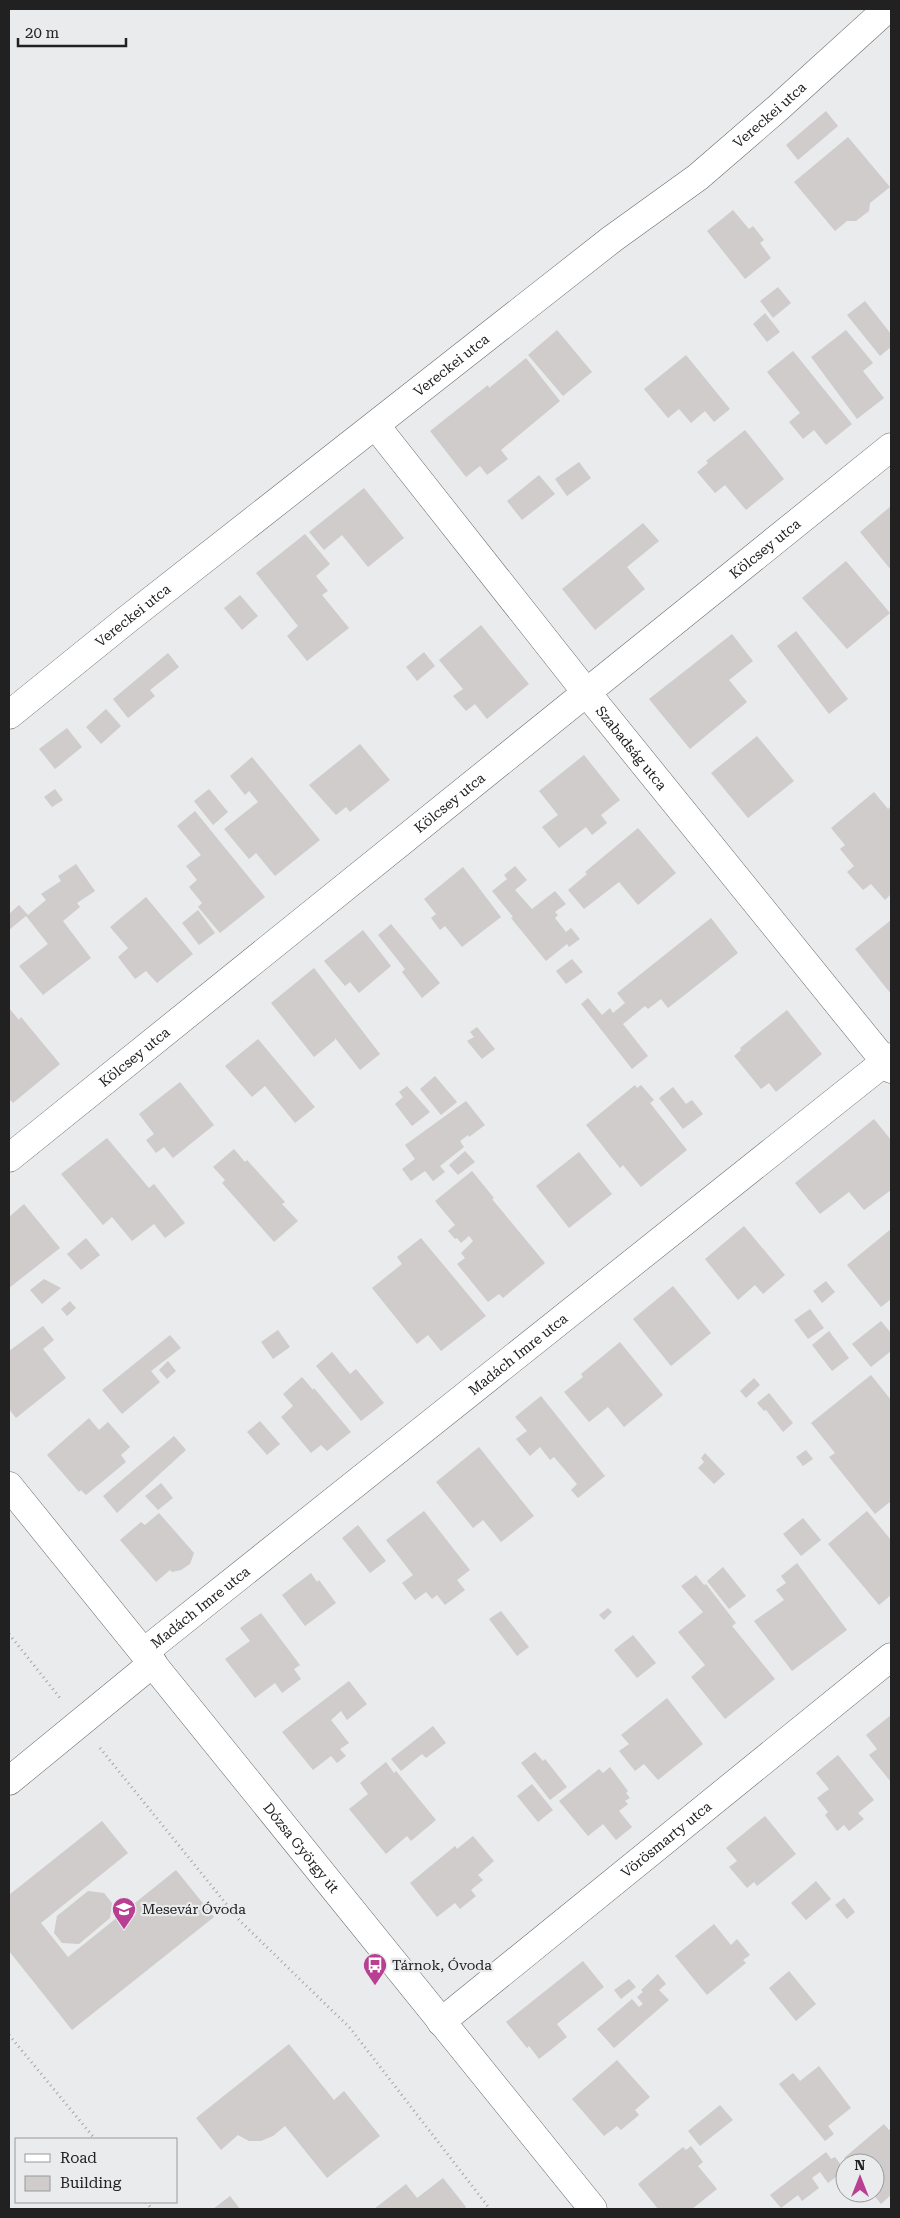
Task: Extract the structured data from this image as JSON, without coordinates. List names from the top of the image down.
{
  "streets": {
    "street": [
      "Vereckei utca",
      "Kölcsey utca",
      "Szabadság utca",
      "Madách Imre utca",
      "Vörösmarty utca",
      "Dózsa György út"
    ]
  },
  "crossings": [
    ["Vereckei utca", "Szabadság utca"],
    ["Kölcsey utca", "Szabadság utca"],
    ["Szabadság utca", "Madách Imre utca"],
    ["Madách Imre utca", "Dózsa György út"],
    ["Vörösmarty utca", "Dózsa György út"]
  ],
  "places": {
    "school or university": ["Mesevár Óvoda"],
    "bus stop": ["Tárnok, Óvoda"]
  },
  "legend": ["Road", "Building"],
  "scale_bar": "20 m",
  "north": "top"
}
